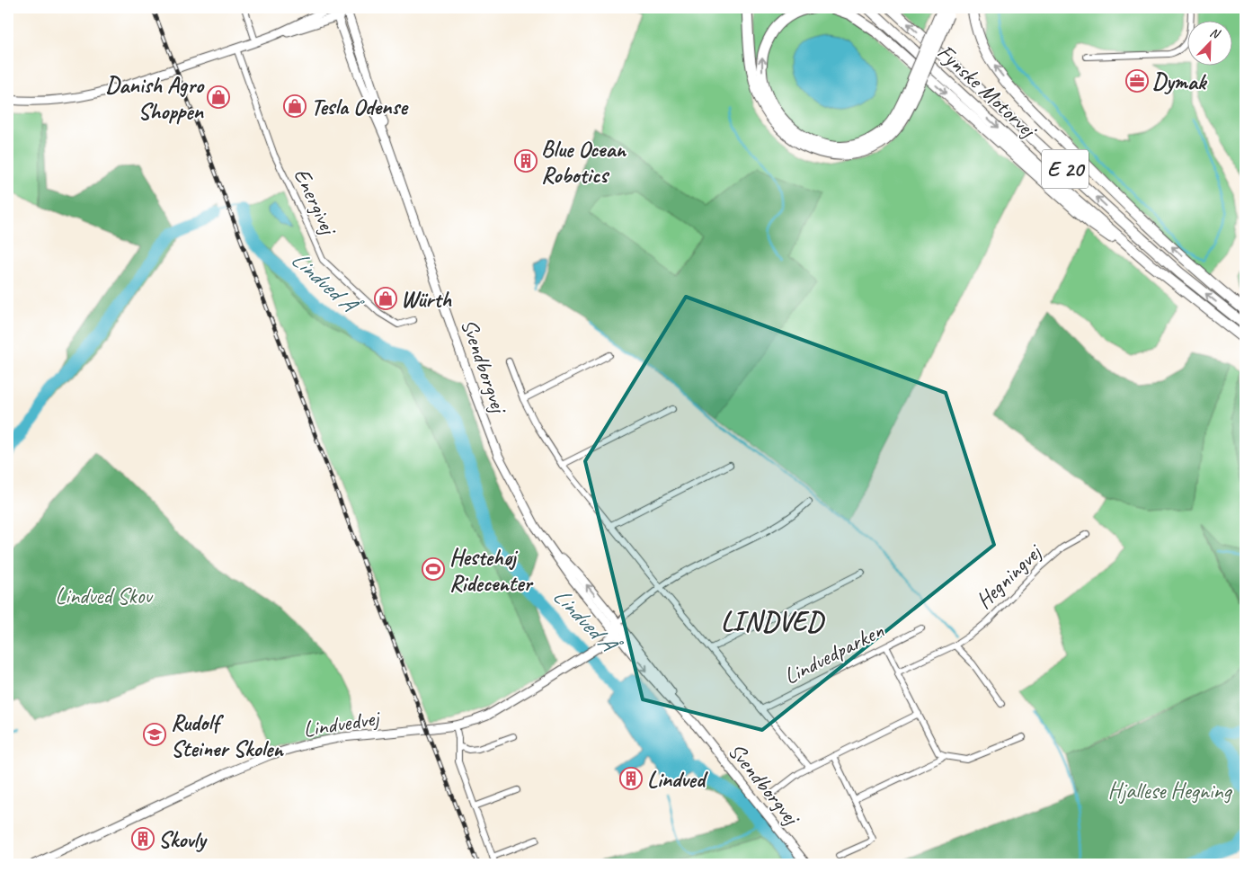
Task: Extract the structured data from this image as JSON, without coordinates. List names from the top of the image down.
{
  "streets": {
    "highway": ["Fynske Motorvej", "E 20"],
    "main road": ["Svendborgvej", "Lindvedvej"],
    "street": ["Energivej", "Hegningvej", "Lindvedparken"]
  },
  "crossings": [
    ["Svendborgvej", "Lindvedvej"]
  ],
  "districts": ["LINDVED"],
  "water": ["Lindved Å"],
  "parks": ["Lindved Skov", "Hjallese Hegning"],
  "places": {
    "office": ["Dymak"],
    "shop": ["Danish Agro Shoppen", "Tesla Odense", "Würth"],
    "building": ["Blue Ocean Robotics", "Lindved", "Skovly"],
    "sports": ["Hestehøj Ridecenter"],
    "school or university": ["Rudolf Steiner Skolen"]
  },
  "north": "top right"
}
